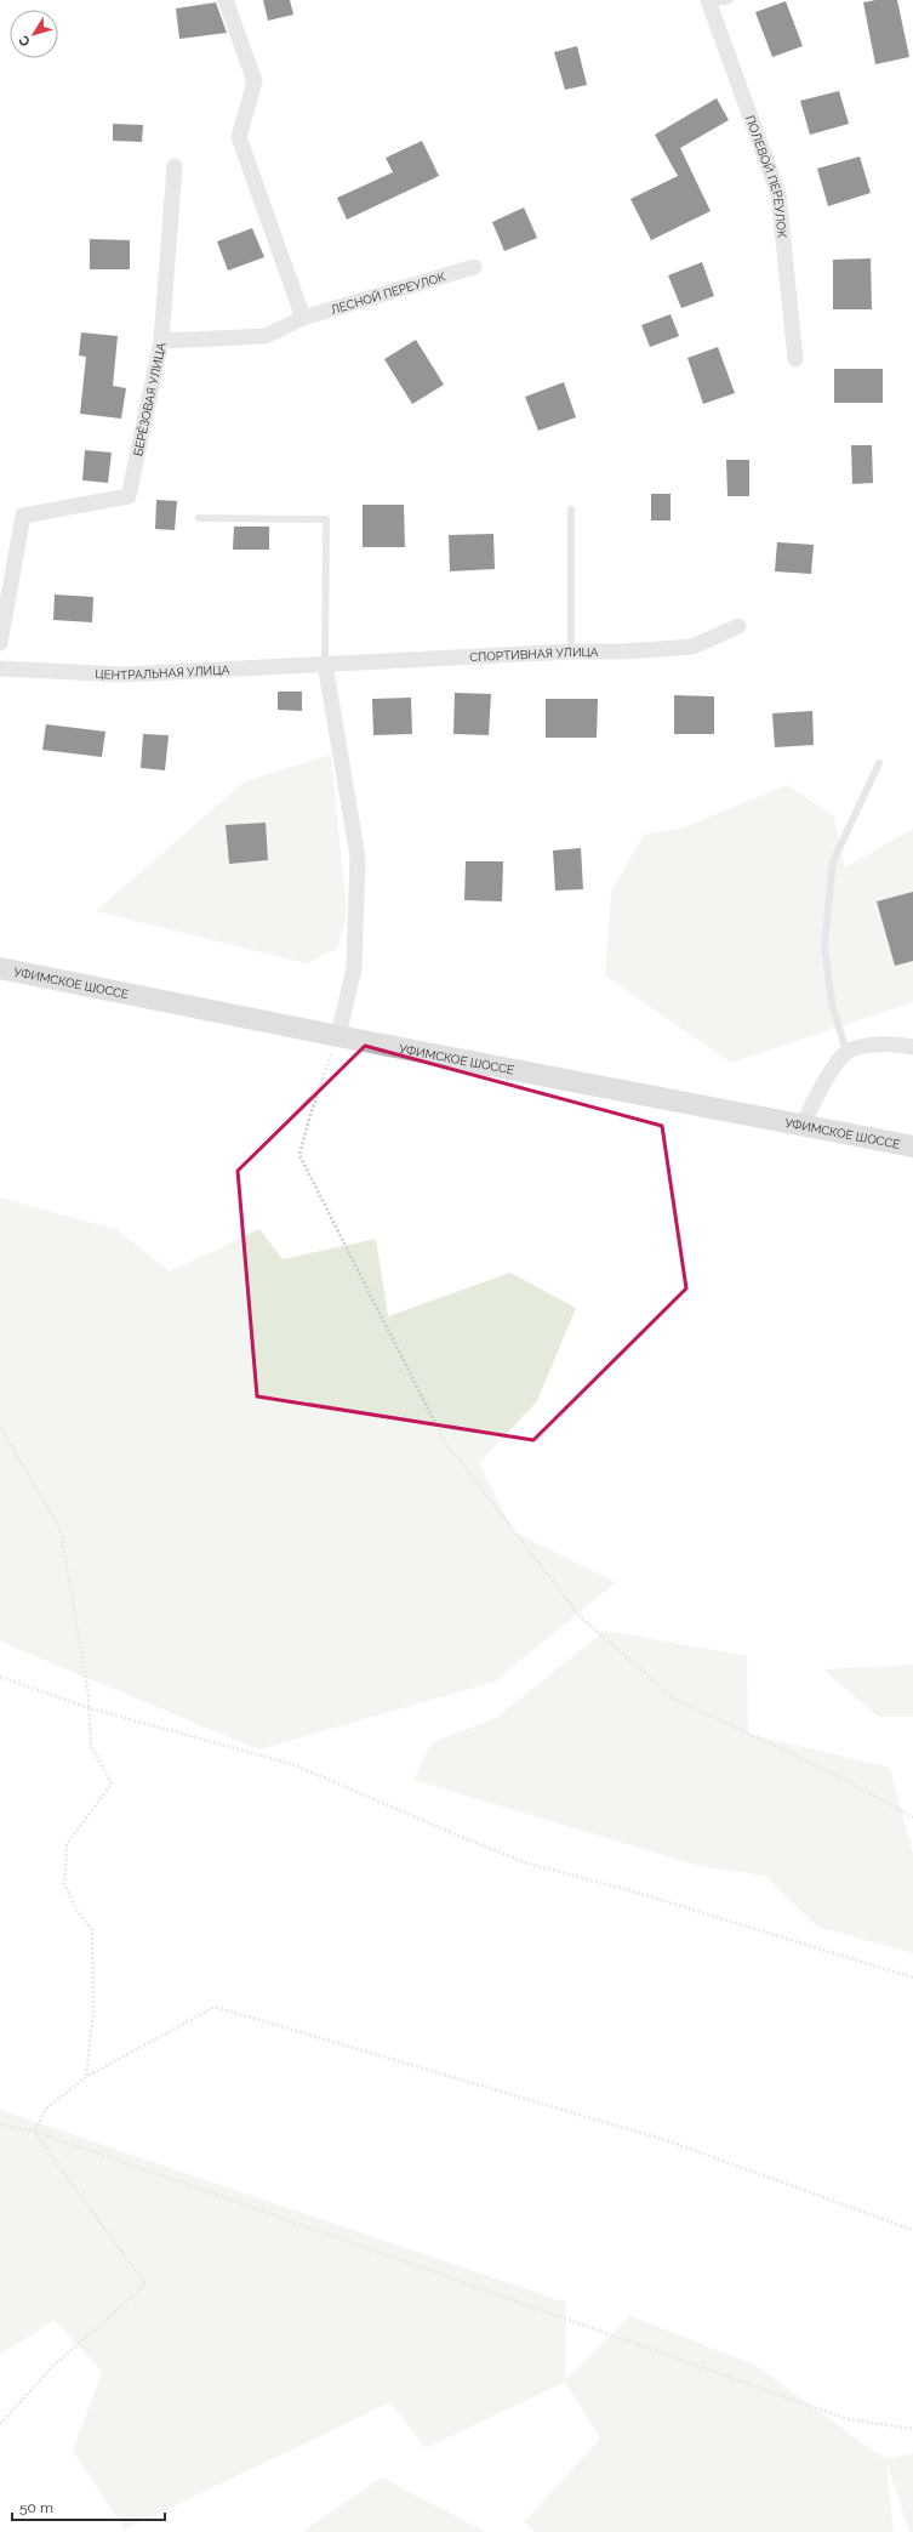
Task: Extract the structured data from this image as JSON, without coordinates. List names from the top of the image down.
{
  "streets": {
    "main road": ["УФИМСКОЕ ШОССЕ"],
    "street": [
      "ПОЛЕВОЙ ПЕРЕУЛОК",
      "ЛЕСНОЙ ПЕРЕУЛОК",
      "БЕРЁЗОВАЯ УЛИЦА",
      "СПОРТИВНАЯ УЛИЦА",
      "ЦЕНТРАЛЬНАЯ УЛИЦА"
    ]
  },
  "crossings": [
    ["ЛЕСНОЙ ПЕРЕУЛОК", "БЕРЁЗОВАЯ УЛИЦА"],
    ["СПОРТИВНАЯ УЛИЦА", "ЦЕНТРАЛЬНАЯ УЛИЦА"]
  ],
  "scale_bar": "50 m",
  "north": "bottom left"
}
